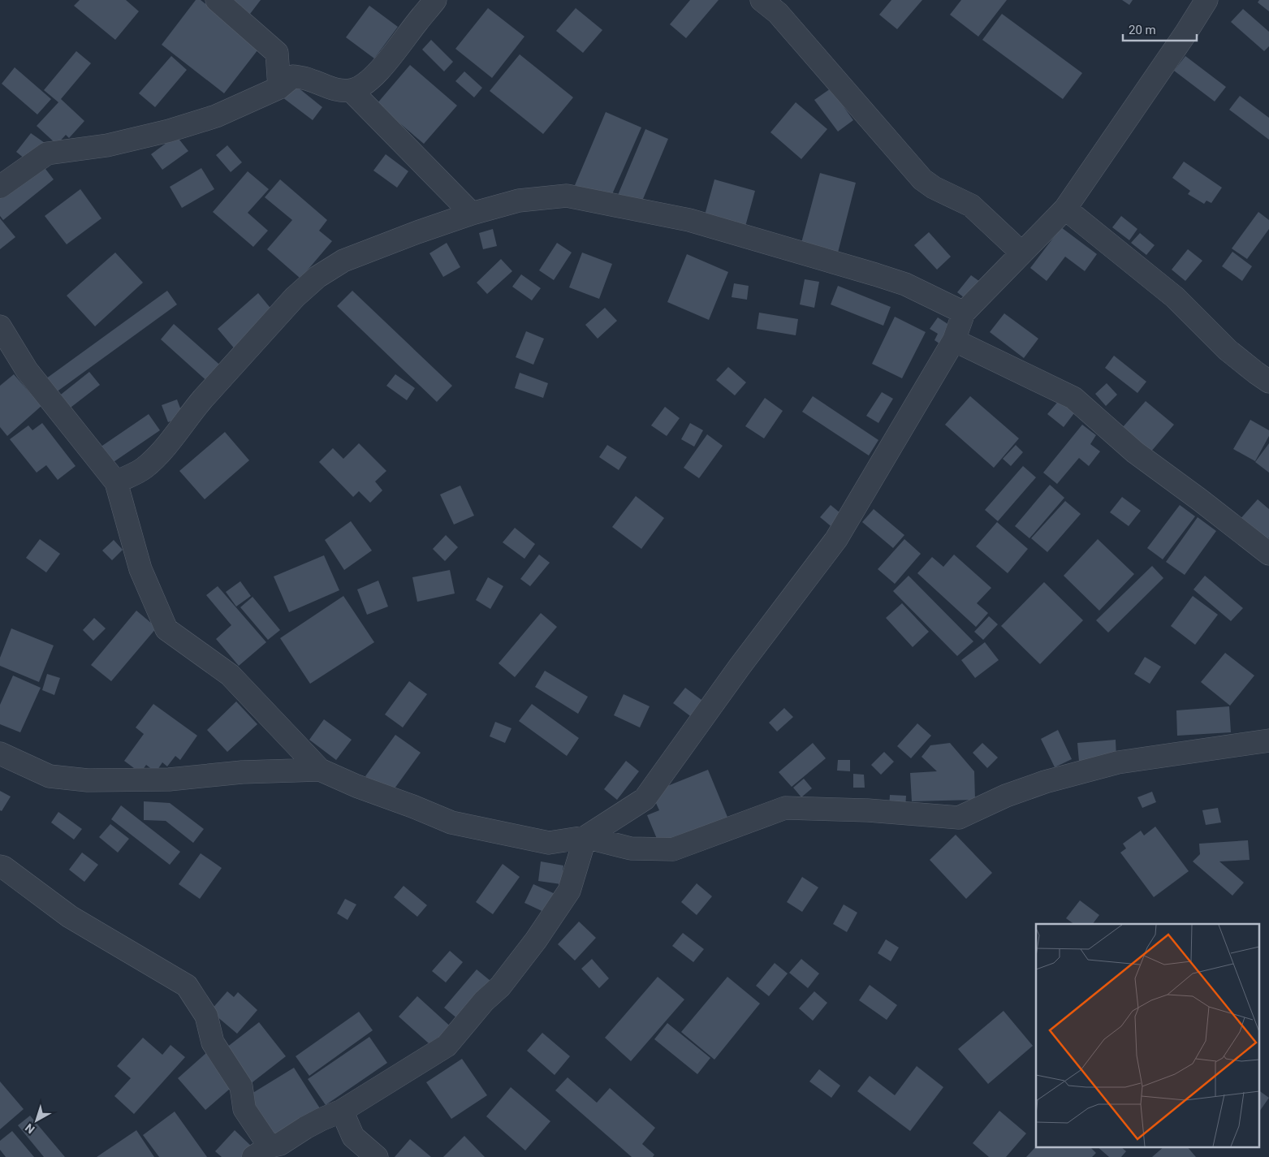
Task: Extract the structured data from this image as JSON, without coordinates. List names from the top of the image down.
{
  "scale_bar": "20 m",
  "north": "bottom left"
}
